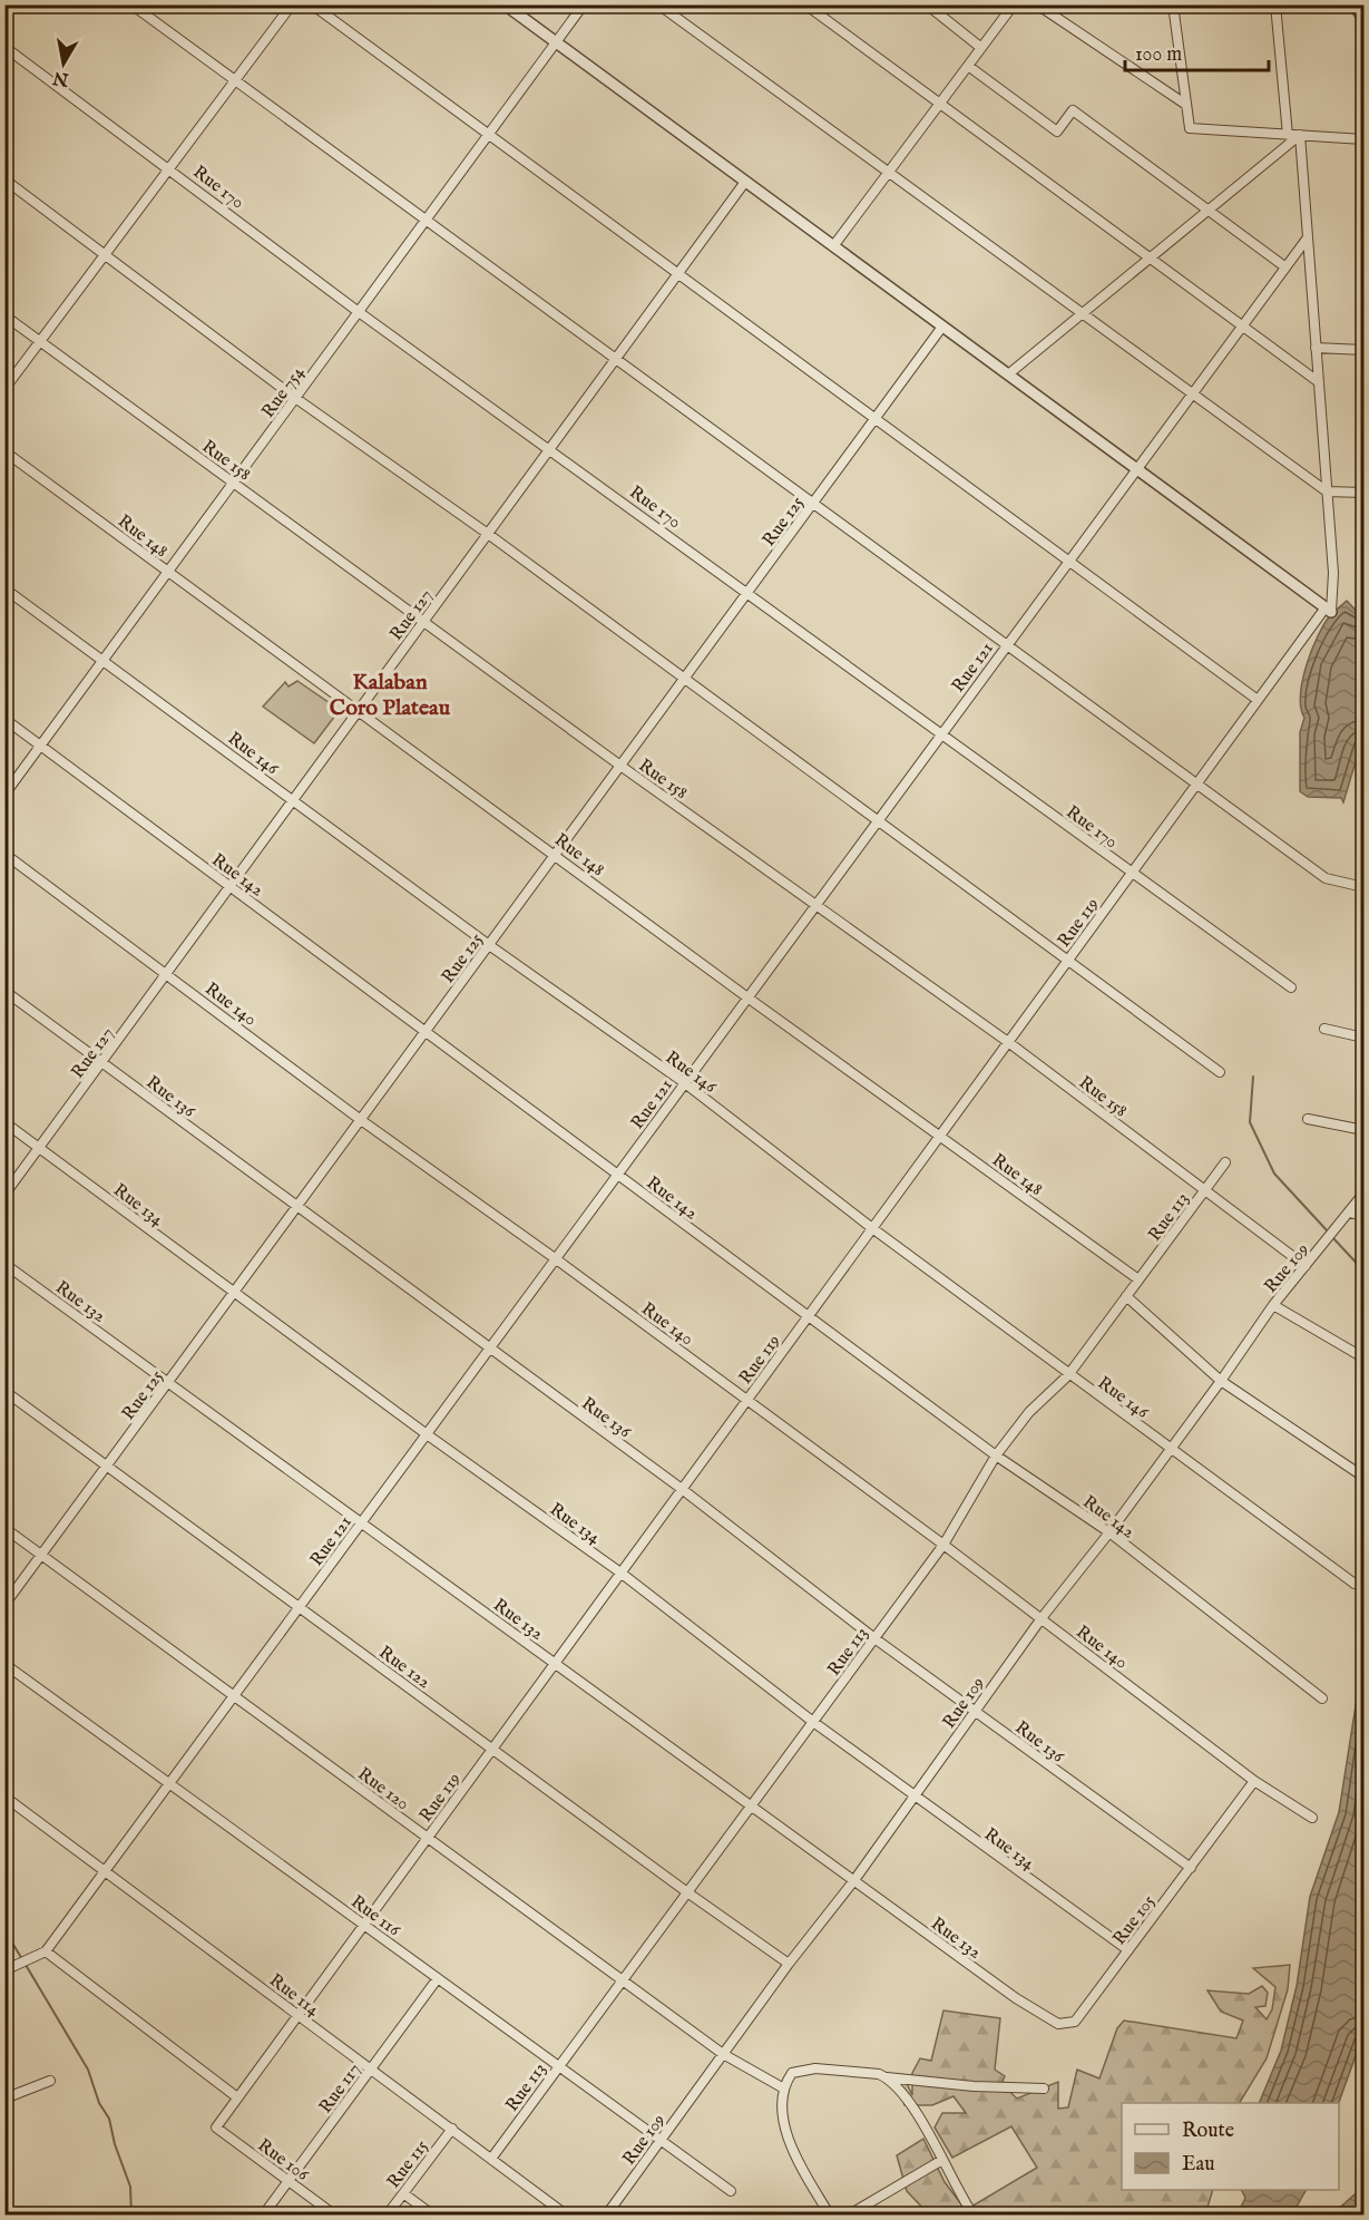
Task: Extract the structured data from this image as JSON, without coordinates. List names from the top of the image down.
{
  "streets": {
    "street": [
      "Rue 170",
      "Rue 754",
      "Rue 158",
      "Rue 125",
      "Rue 148",
      "Rue 127",
      "Rue 121",
      "Rue 146",
      "Rue 142",
      "Rue 119",
      "Rue 140",
      "Rue 136",
      "Rue 134",
      "Rue 113",
      "Rue 109",
      "Rue 132",
      "Rue 122",
      "Rue 120",
      "Rue 116",
      "Rue 105",
      "Rue 114",
      "Rue 117",
      "Rue 106",
      "Rue 115"
    ]
  },
  "crossings": [
    ["Rue 170", "Rue 754"],
    ["Rue 170", "Rue 125"],
    ["Rue 170", "Rue 127"],
    ["Rue 170", "Rue 121"],
    ["Rue 170", "Rue 119"],
    ["Rue 754", "Rue 158"],
    ["Rue 754", "Rue 148"],
    ["Rue 754", "Rue 146"],
    ["Rue 754", "Rue 142"],
    ["Rue 158", "Rue 125"],
    ["Rue 158", "Rue 127"],
    ["Rue 158", "Rue 121"],
    ["Rue 158", "Rue 119"],
    ["Rue 158", "Rue 113"],
    ["Rue 158", "Rue 109"],
    ["Rue 125", "Rue 148"],
    ["Rue 125", "Rue 146"],
    ["Rue 125", "Rue 142"],
    ["Rue 125", "Rue 140"],
    ["Rue 125", "Rue 136"],
    ["Rue 125", "Rue 134"],
    ["Rue 125", "Rue 132"],
    ["Rue 125", "Rue 122"],
    ["Rue 125", "Rue 120"],
    ["Rue 148", "Rue 127"],
    ["Rue 148", "Rue 121"],
    ["Rue 148", "Rue 119"],
    ["Rue 148", "Rue 113"],
    ["Rue 127", "Rue 146"],
    ["Rue 127", "Rue 142"],
    ["Rue 127", "Rue 140"],
    ["Rue 127", "Rue 136"],
    ["Rue 127", "Rue 134"],
    ["Rue 121", "Rue 146"],
    ["Rue 121", "Rue 142"],
    ["Rue 121", "Rue 140"],
    ["Rue 121", "Rue 136"],
    ["Rue 121", "Rue 134"],
    ["Rue 121", "Rue 132"],
    ["Rue 121", "Rue 122"],
    ["Rue 121", "Rue 120"],
    ["Rue 121", "Rue 116"],
    ["Rue 121", "Rue 114"],
    ["Rue 146", "Rue 119"],
    ["Rue 146", "Rue 113"],
    ["Rue 146", "Rue 109"],
    ["Rue 142", "Rue 119"],
    ["Rue 142", "Rue 113"],
    ["Rue 142", "Rue 109"],
    ["Rue 119", "Rue 140"],
    ["Rue 119", "Rue 136"],
    ["Rue 119", "Rue 134"],
    ["Rue 119", "Rue 132"],
    ["Rue 119", "Rue 122"],
    ["Rue 119", "Rue 120"],
    ["Rue 119", "Rue 116"],
    ["Rue 119", "Rue 114"],
    ["Rue 119", "Rue 106"],
    ["Rue 140", "Rue 113"],
    ["Rue 140", "Rue 109"],
    ["Rue 140", "Rue 105"],
    ["Rue 136", "Rue 113"],
    ["Rue 136", "Rue 109"],
    ["Rue 136", "Rue 105"],
    ["Rue 134", "Rue 113"],
    ["Rue 134", "Rue 109"],
    ["Rue 134", "Rue 105"],
    ["Rue 113", "Rue 132"],
    ["Rue 113", "Rue 122"],
    ["Rue 113", "Rue 120"],
    ["Rue 113", "Rue 116"],
    ["Rue 113", "Rue 114"],
    ["Rue 109", "Rue 132"],
    ["Rue 109", "Rue 122"],
    ["Rue 109", "Rue 120"],
    ["Rue 109", "Rue 116"],
    ["Rue 132", "Rue 105"],
    ["Rue 116", "Rue 117"],
    ["Rue 114", "Rue 117"],
    ["Rue 114", "Rue 115"],
    ["Rue 117", "Rue 106"]
  ],
  "districts": ["Kalaban Coro Plateau"],
  "legend": ["Route", "Eau"],
  "scale_bar": "100 m",
  "north": "bottom"
}
